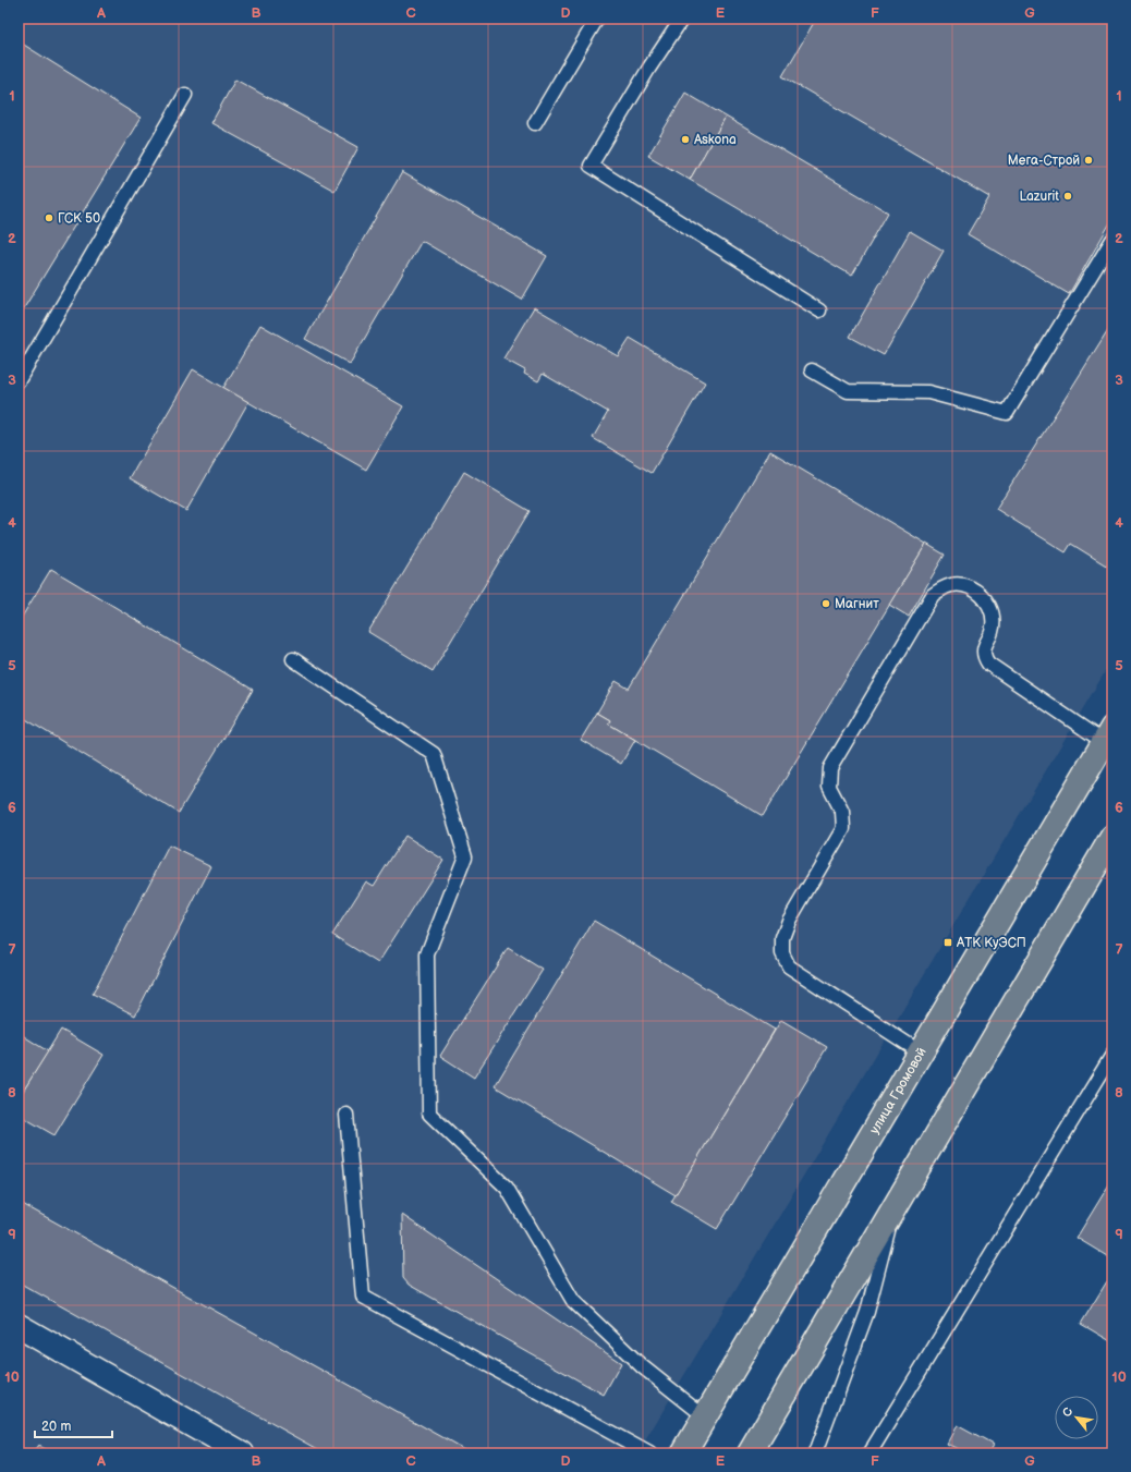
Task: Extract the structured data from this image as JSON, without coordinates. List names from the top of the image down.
{
  "streets": {
    "main road": ["улица Громовой"]
  },
  "places": {
    "other": [
      "Askona",
      "Мега-Строй",
      "Lazurit",
      "ГСК 50",
      "Магнит"
    ],
    "transit": ["АТК КуЭСП"]
  },
  "scale_bar": "20 m",
  "north": "top left",
  "grid": {
    "columns": [
      "A",
      "B",
      "C",
      "D",
      "E",
      "F",
      "G"
    ],
    "rows": [
      "1",
      "2",
      "3",
      "4",
      "5",
      "6",
      "7",
      "8",
      "9",
      "10"
    ]
  }
}
